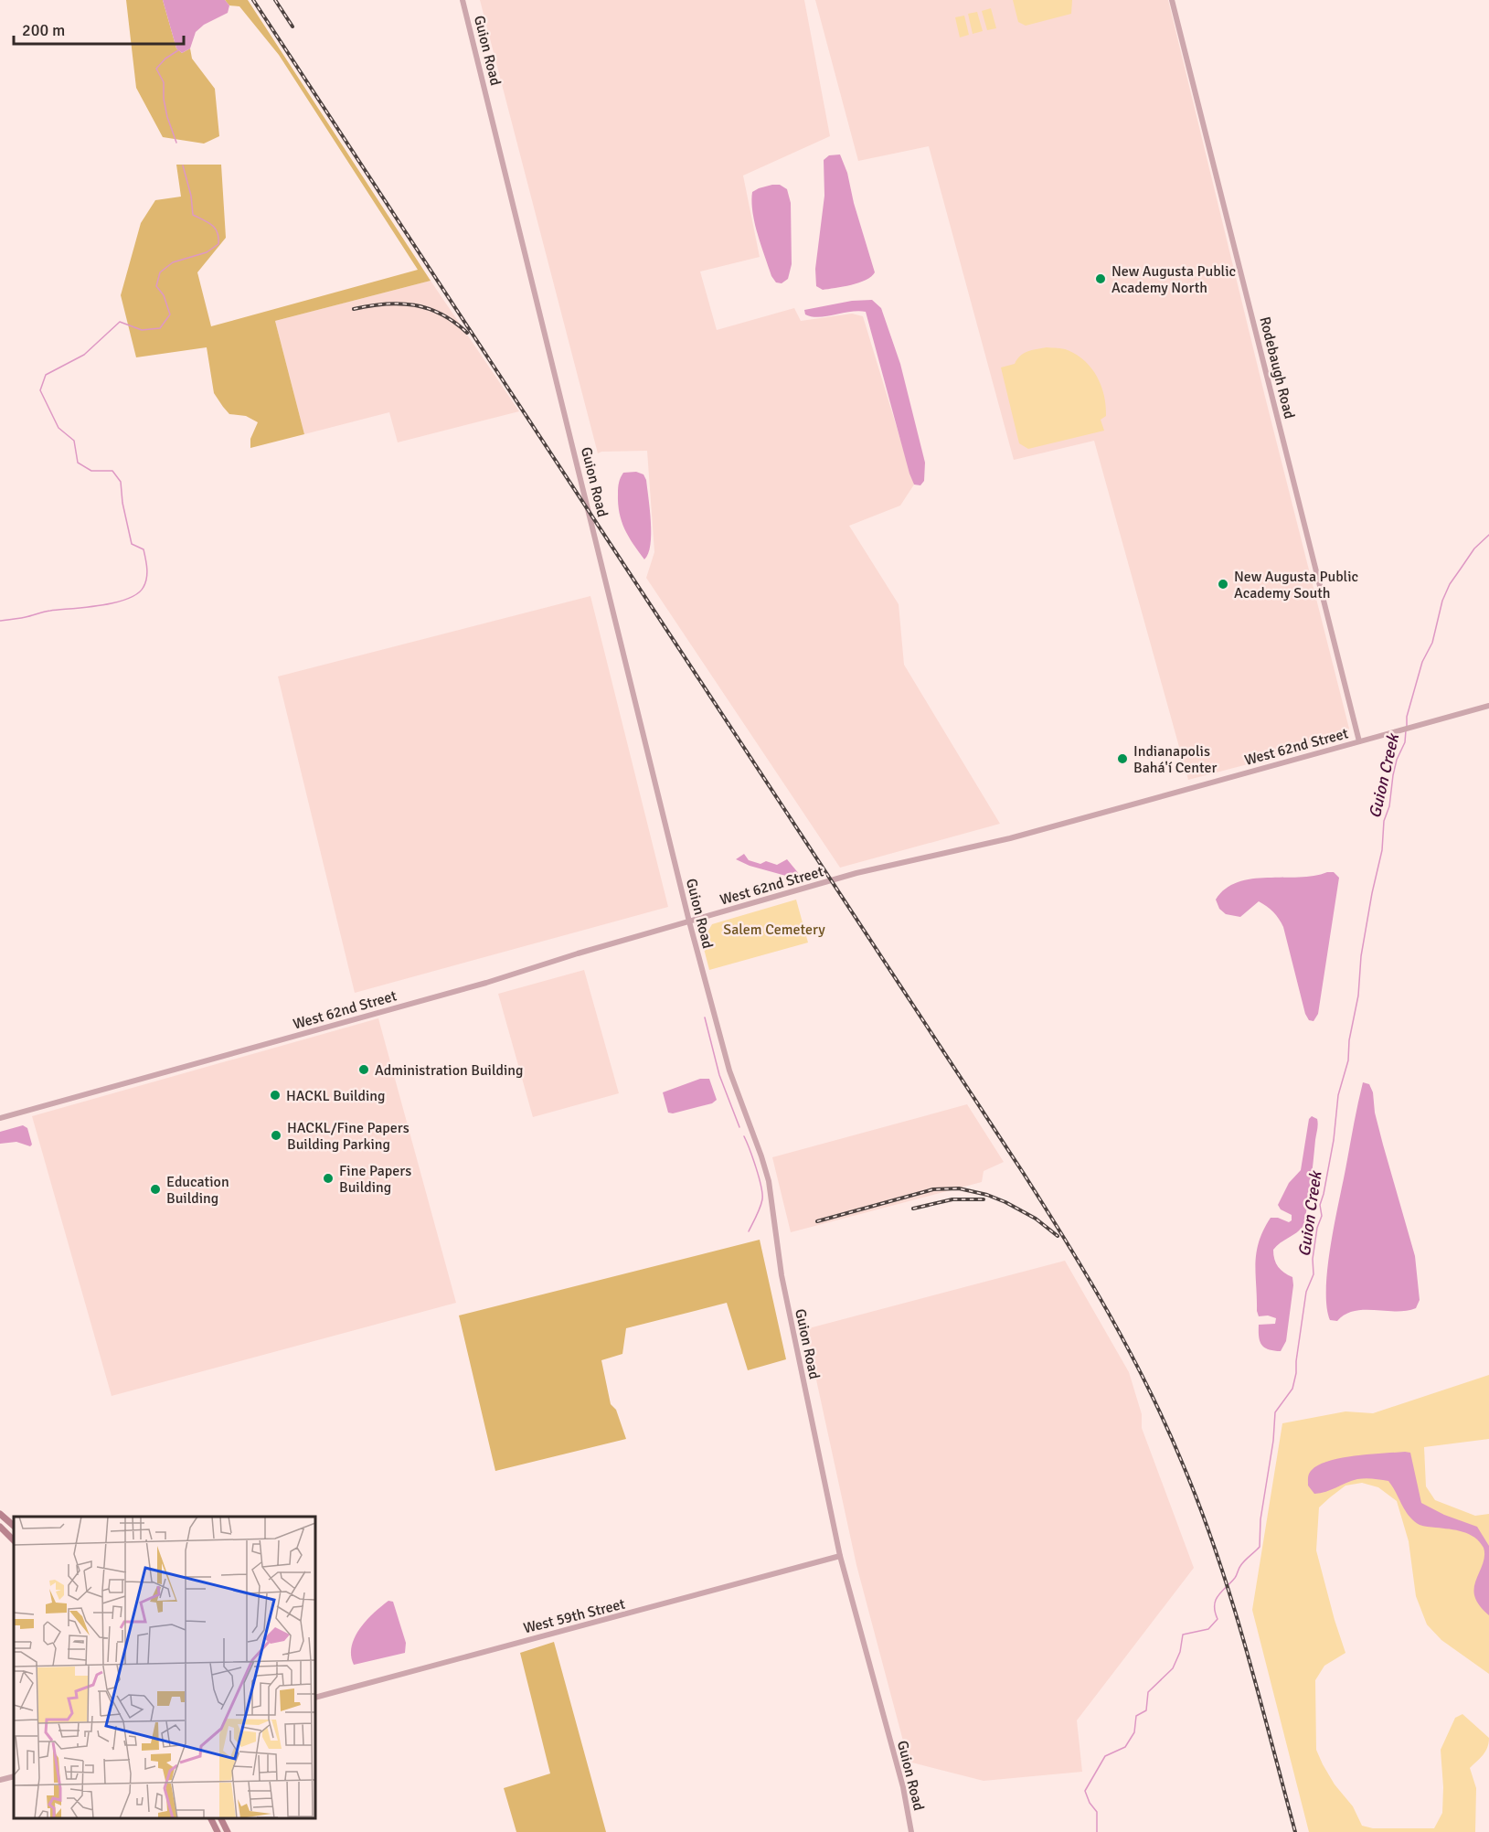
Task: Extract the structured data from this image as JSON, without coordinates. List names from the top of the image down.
{
  "streets": {
    "street": [
      "Guion Road",
      "Rodebaugh Road",
      "West 62nd Street",
      "West 59th Street"
    ]
  },
  "crossings": [
    ["Guion Road", "West 62nd Street"],
    ["Guion Road", "West 59th Street"],
    ["Rodebaugh Road", "West 62nd Street"]
  ],
  "water": ["Guion Creek"],
  "parks": ["Salem Cemetery"],
  "places": [
    "New Augusta Public Academy North",
    "New Augusta Public Academy South",
    "Indianapolis Bahá'í Center",
    "Administration Building",
    "HACKL Building",
    "HACKL/Fine Papers Building Parking",
    "Fine Papers Building",
    "Education Building"
  ],
  "scale_bar": "200 m"
}
